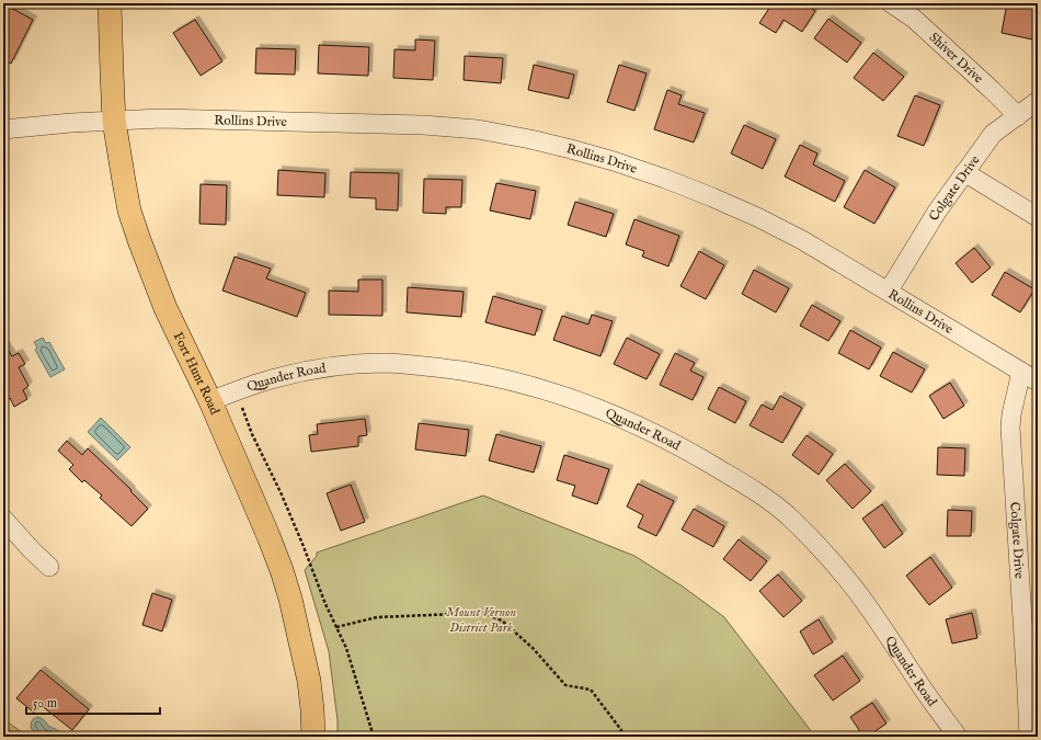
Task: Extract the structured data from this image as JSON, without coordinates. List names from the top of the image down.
{
  "streets": {
    "main road": ["Fort Hunt Road"],
    "street": [
      "Shiver Drive",
      "Rollins Drive",
      "Colgate Drive",
      "Quander Road"
    ]
  },
  "crossings": [
    ["Shiver Drive", "Colgate Drive"],
    ["Rollins Drive", "Colgate Drive"],
    ["Rollins Drive", "Fort Hunt Road"],
    ["Fort Hunt Road", "Quander Road"]
  ],
  "parks": ["Mount Vernon District Park"],
  "scale_bar": "50 m"
}
